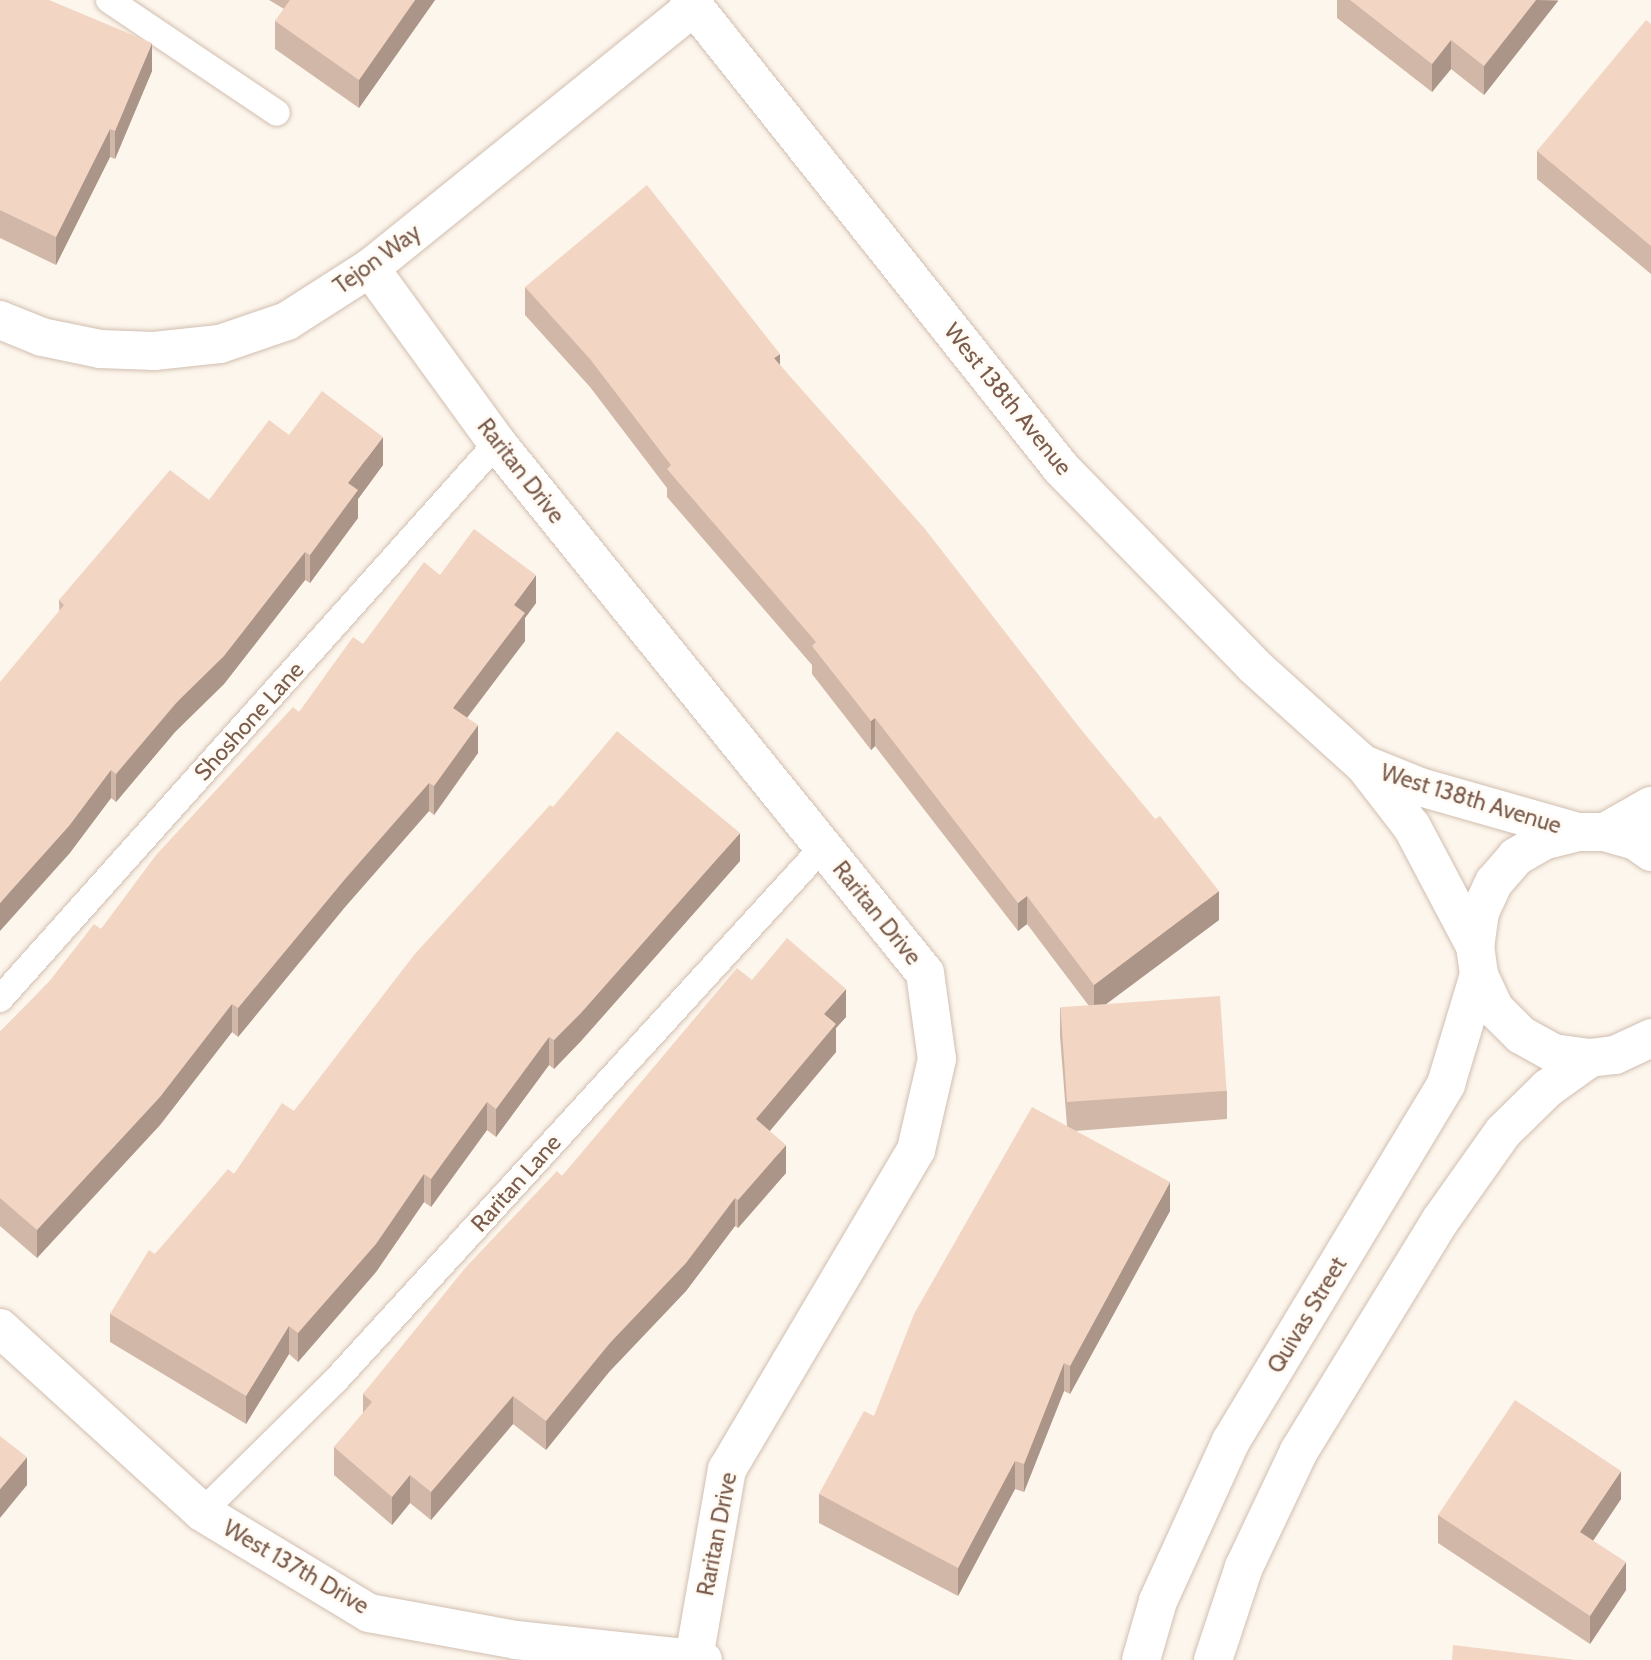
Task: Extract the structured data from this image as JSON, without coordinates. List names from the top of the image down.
{
  "streets": {
    "street": [
      "Tejon Way",
      "West 138th Avenue",
      "Raritan Drive",
      "Quivas Street",
      "West 137th Drive"
    ],
    "lane": ["Shoshone Lane", "Raritan Lane"]
  },
  "crossings": [
    ["Tejon Way", "West 138th Avenue"],
    ["Tejon Way", "Raritan Drive"],
    ["West 138th Avenue", "Quivas Street"],
    ["Raritan Drive", "Shoshone Lane"],
    ["Raritan Drive", "Raritan Lane"],
    ["Raritan Drive", "West 137th Drive"],
    ["Raritan Lane", "West 137th Drive"]
  ]
}
